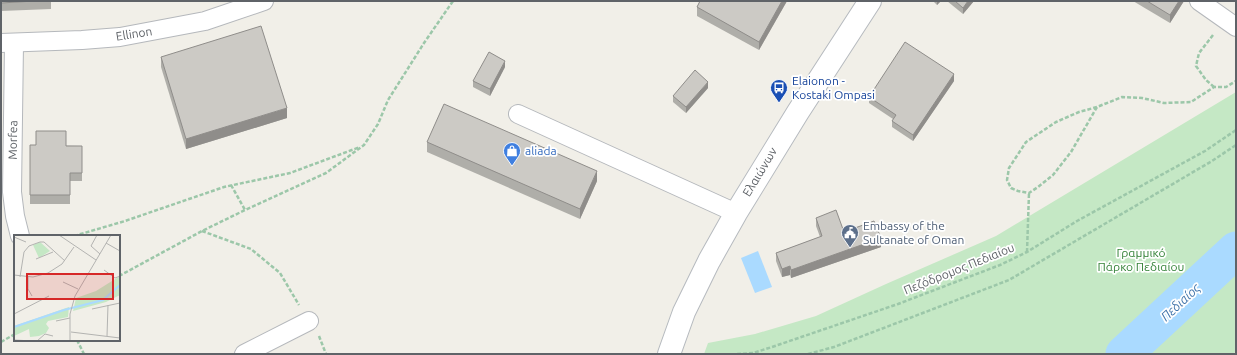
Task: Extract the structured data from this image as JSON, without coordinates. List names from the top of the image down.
{
  "streets": {
    "main road": ["Ελαιώνων"],
    "street": ["Ellinon", "Morfea"],
    "path": ["Πεζόδρομος Πεδιαίου"]
  },
  "crossings": [
    ["Ellinon", "Morfea"]
  ],
  "water": ["Πεδιαίος"],
  "parks": ["Γραμμικό Πάρκο Πεδιαίου"],
  "places": {
    "bus stop": ["Elaionon - Kostaki Ompasi"],
    "shop": ["aliada"],
    "public building": ["Embassy of the Sultanate of Oman"]
  }
}
